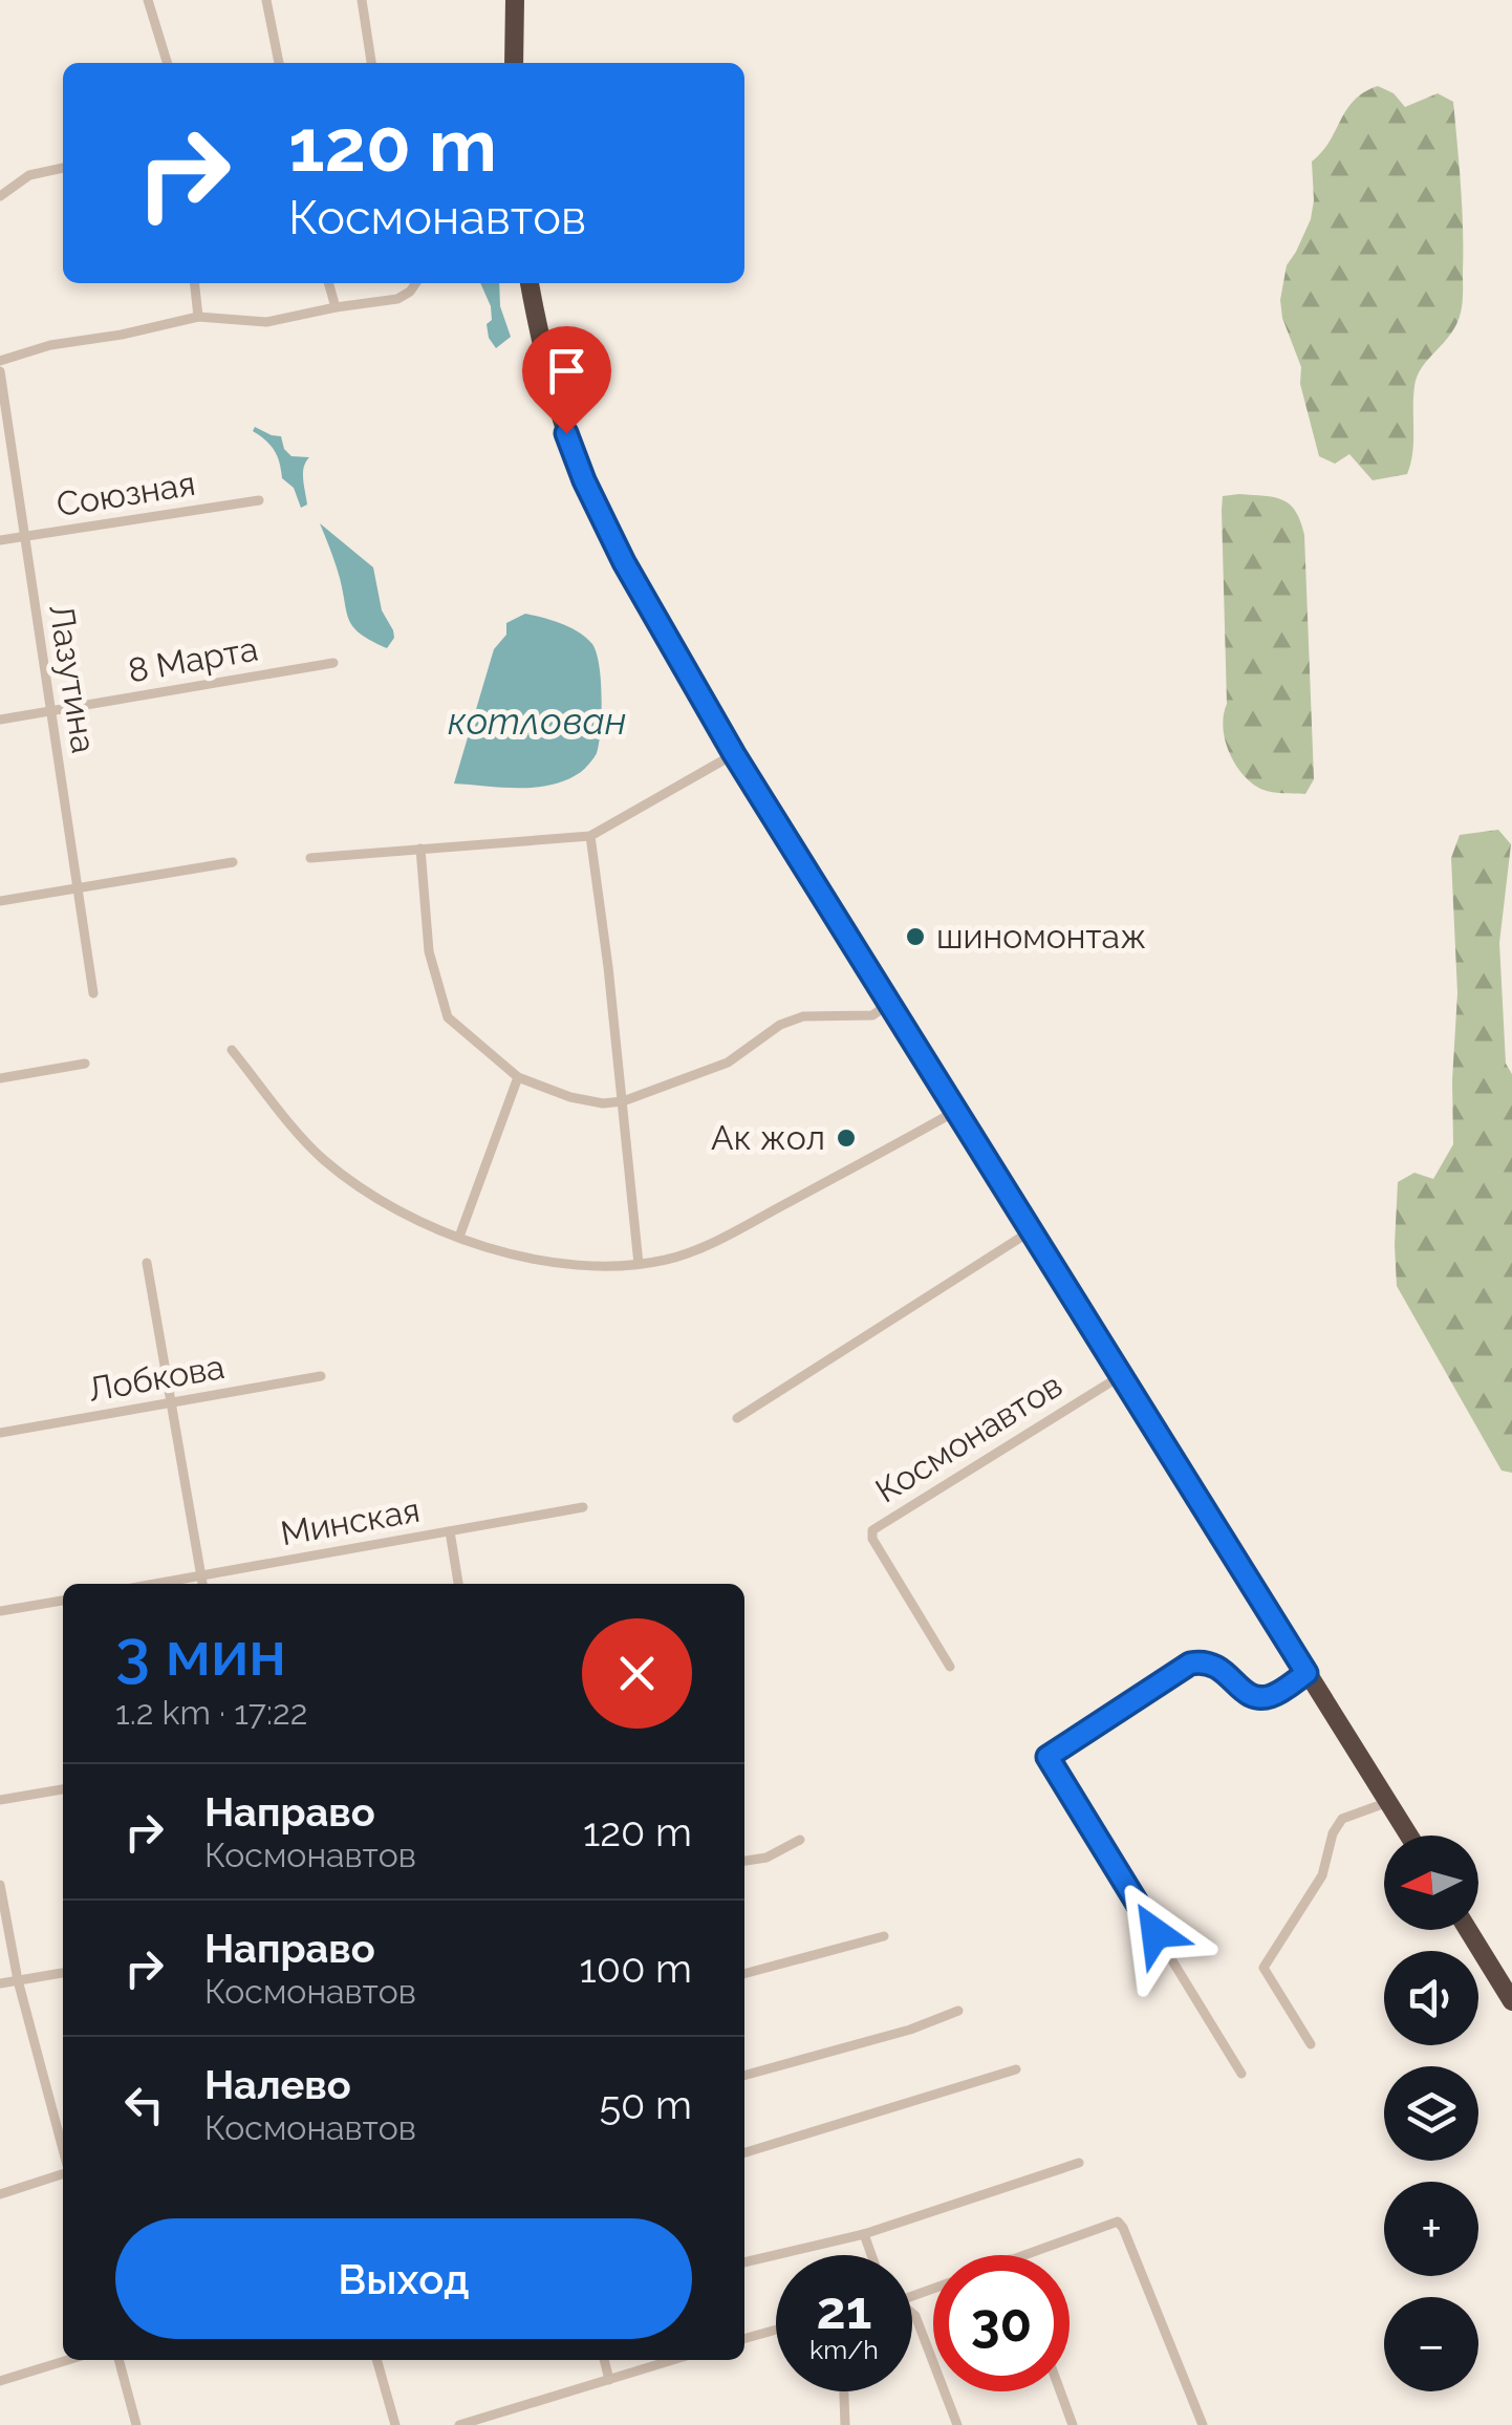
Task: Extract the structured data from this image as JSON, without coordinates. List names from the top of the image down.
{
  "streets": {
    "street": [
      "Союзная",
      "8 Марта",
      "Лазутина",
      "Лобкова",
      "Космонавтов",
      "Минская"
    ]
  },
  "crossings": [
    ["Союзная", "Лазутина"],
    ["8 Марта", "Лазутина"]
  ],
  "water": ["котлован"],
  "places": ["шиномонтаж", "Ак жол"],
  "north": "left",
  "page": {
    "turn": ["120 m", "Космонавтов"],
    "heading": ["3 мин", "1.2 km · 17:22"],
    "list": [
      {
        "name": "Направо",
        "note": "Космонавтов",
        "value": "120 m"
      },
      {
        "name": "Направо",
        "note": "Космонавтов",
        "value": "100 m"
      },
      {
        "name": "Налево",
        "note": "Космонавтов",
        "value": "50 m"
      }
    ],
    "map_buttons": ["+", "−"],
    "buttons": "Выход",
    "speed": "21 km/h",
    "limit": "30"
  }
}
